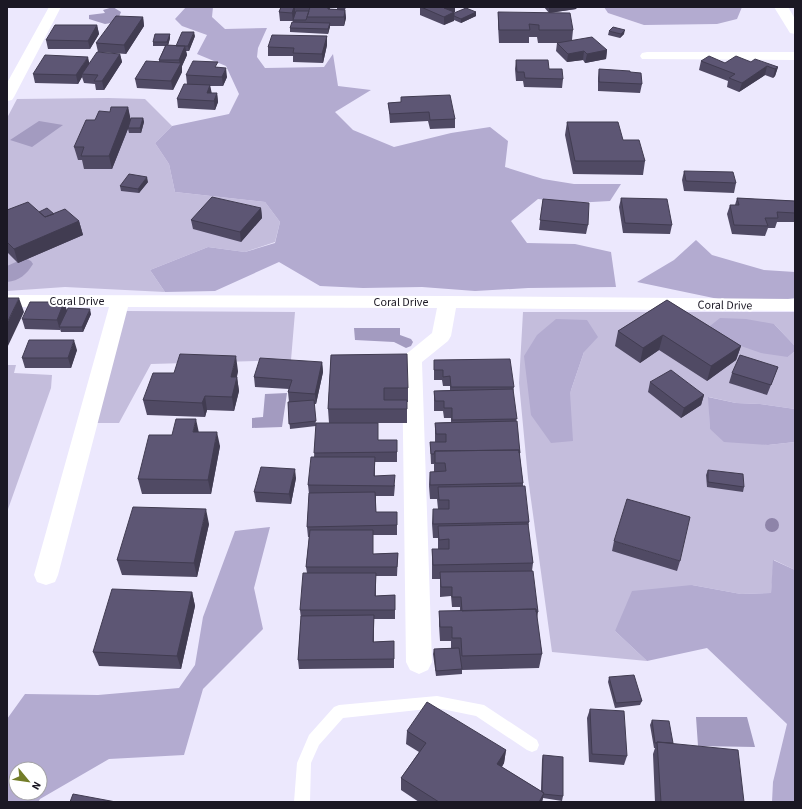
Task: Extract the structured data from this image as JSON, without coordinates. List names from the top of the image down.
{
  "streets": {
    "street": ["Coral Drive"]
  },
  "north": "bottom right"
}
